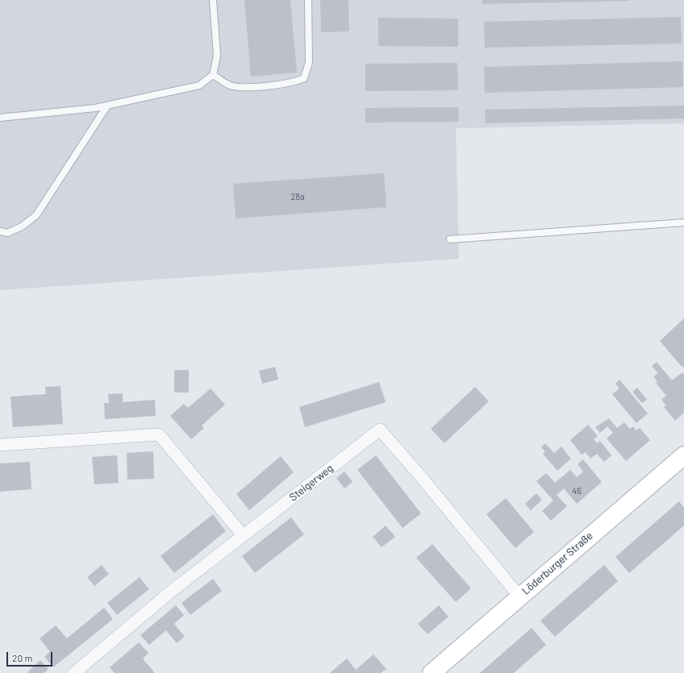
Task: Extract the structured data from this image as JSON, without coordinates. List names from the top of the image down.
{
  "streets": {
    "street": ["Steigerweg", "Löderburger Straße"]
  },
  "crossings": [
    ["Steigerweg", "Löderburger Straße"]
  ],
  "house_numbers": ["28a", "46"],
  "scale_bar": "20 m"
}
